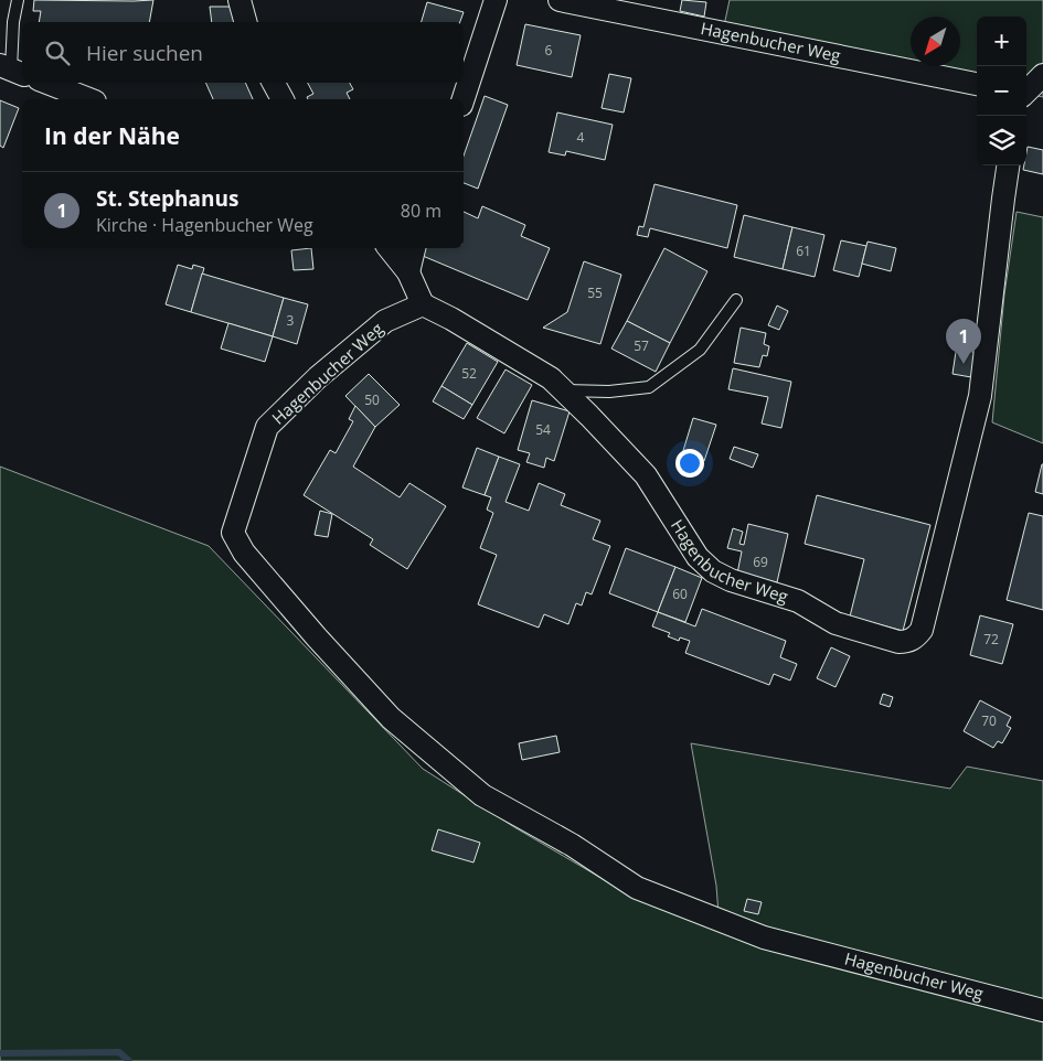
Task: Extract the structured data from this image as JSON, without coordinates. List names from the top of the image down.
{
  "streets": {
    "street": ["Hagenbucher Weg"]
  },
  "house_numbers": [
    "6",
    "4",
    "61",
    "55",
    "3",
    "57",
    "52",
    "50",
    "54",
    "69",
    "60",
    "72",
    "70"
  ],
  "north": "bottom left",
  "page": {
    "map_buttons": ["+", "−"],
    "search": "Hier suchen",
    "heading": "In der Nähe",
    "list": [
      {
        "mark": "1",
        "name": "St. Stephanus",
        "note": "Kirche · Hagenbucher Weg",
        "value": "80 m"
      }
    ],
    "pins": "1"
  }
}
